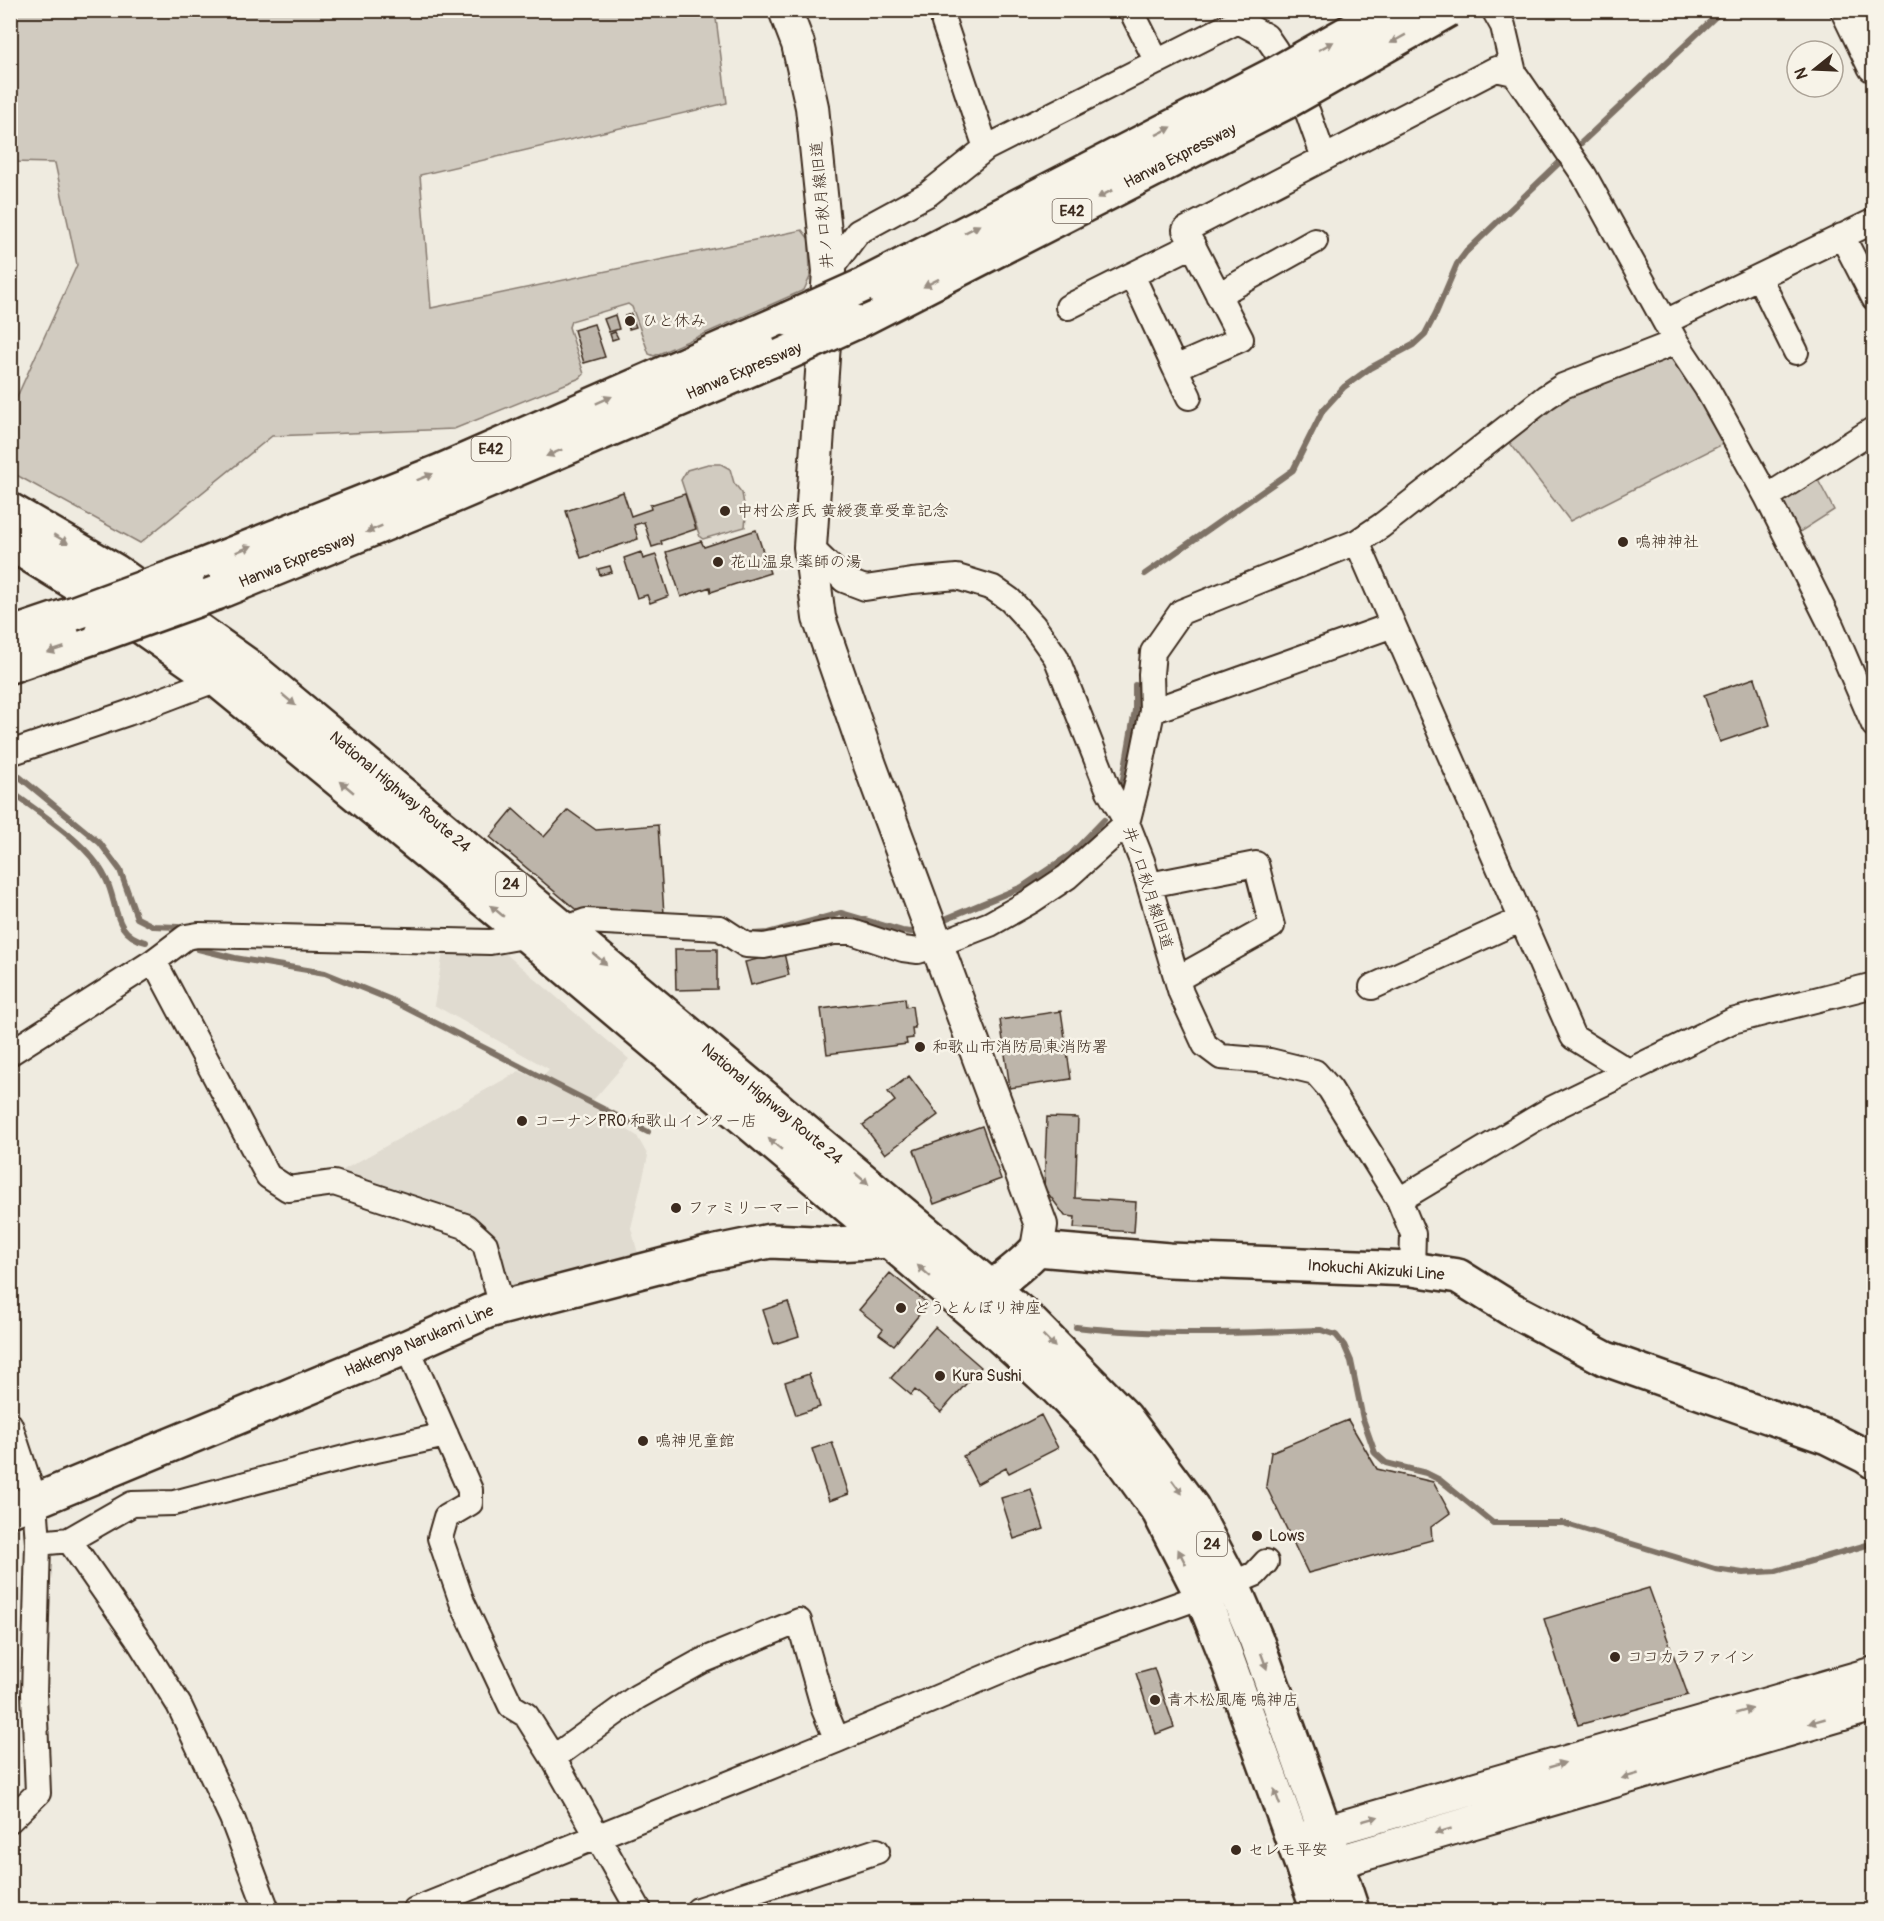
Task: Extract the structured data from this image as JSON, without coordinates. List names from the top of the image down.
{
  "streets": {
    "main road": [
      "Hanwa Expressway",
      "E42",
      "National Highway Route 24",
      "24",
      "Inokuchi Akizuki Line",
      "Hakkenya Narukami Line"
    ],
    "street": ["井ノ口秋月線旧道"]
  },
  "crossings": [
    ["井ノ口秋月線旧道", "Inokuchi Akizuki Line"],
    ["National Highway Route 24", "Hakkenya Narukami Line"]
  ],
  "places": [
    "ひと休み",
    "中村公彦氏 黄綬褒章受章記念",
    "鳴神神社",
    "花山温泉 薬師の湯",
    "和歌山市消防局東消防署",
    "コーナンPRO 和歌山インター店",
    "ファミリーマート",
    "どうとんぼり神座",
    "Kura Sushi",
    "嗚神児童館",
    "Lows",
    "ココカラファイン",
    "青木松風庵 鳴神店",
    "セレモ平安"
  ],
  "north": "left"
}
